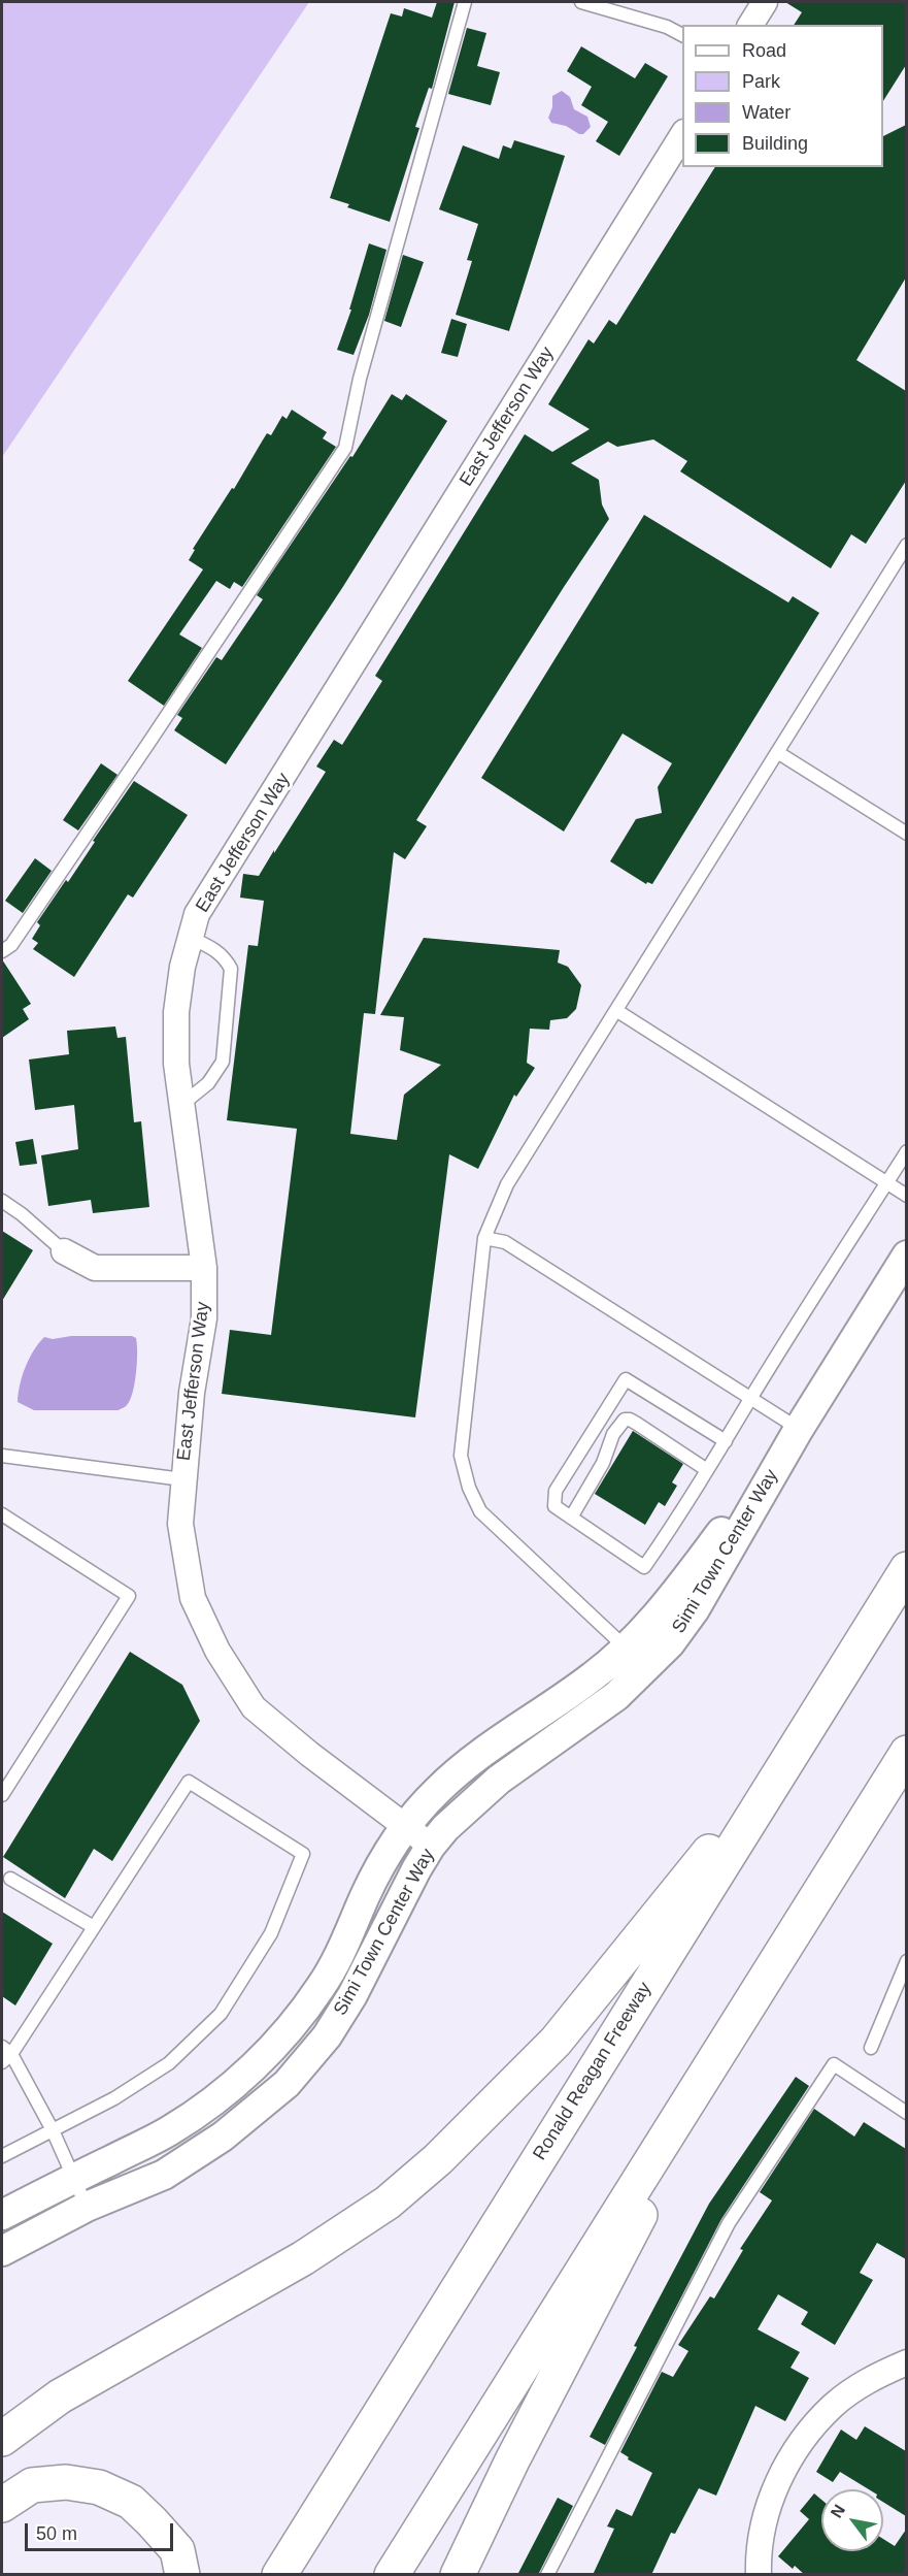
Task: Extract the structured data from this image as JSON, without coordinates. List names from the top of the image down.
{
  "streets": {
    "highway": ["Ronald Reagan Freeway"],
    "street": ["East Jefferson Way", "Simi Town Center Way"]
  },
  "crossings": [
    ["East Jefferson Way", "Simi Town Center Way"]
  ],
  "legend": [
    "Road",
    "Park",
    "Water",
    "Building"
  ],
  "scale_bar": "50 m",
  "north": "top left"
}
